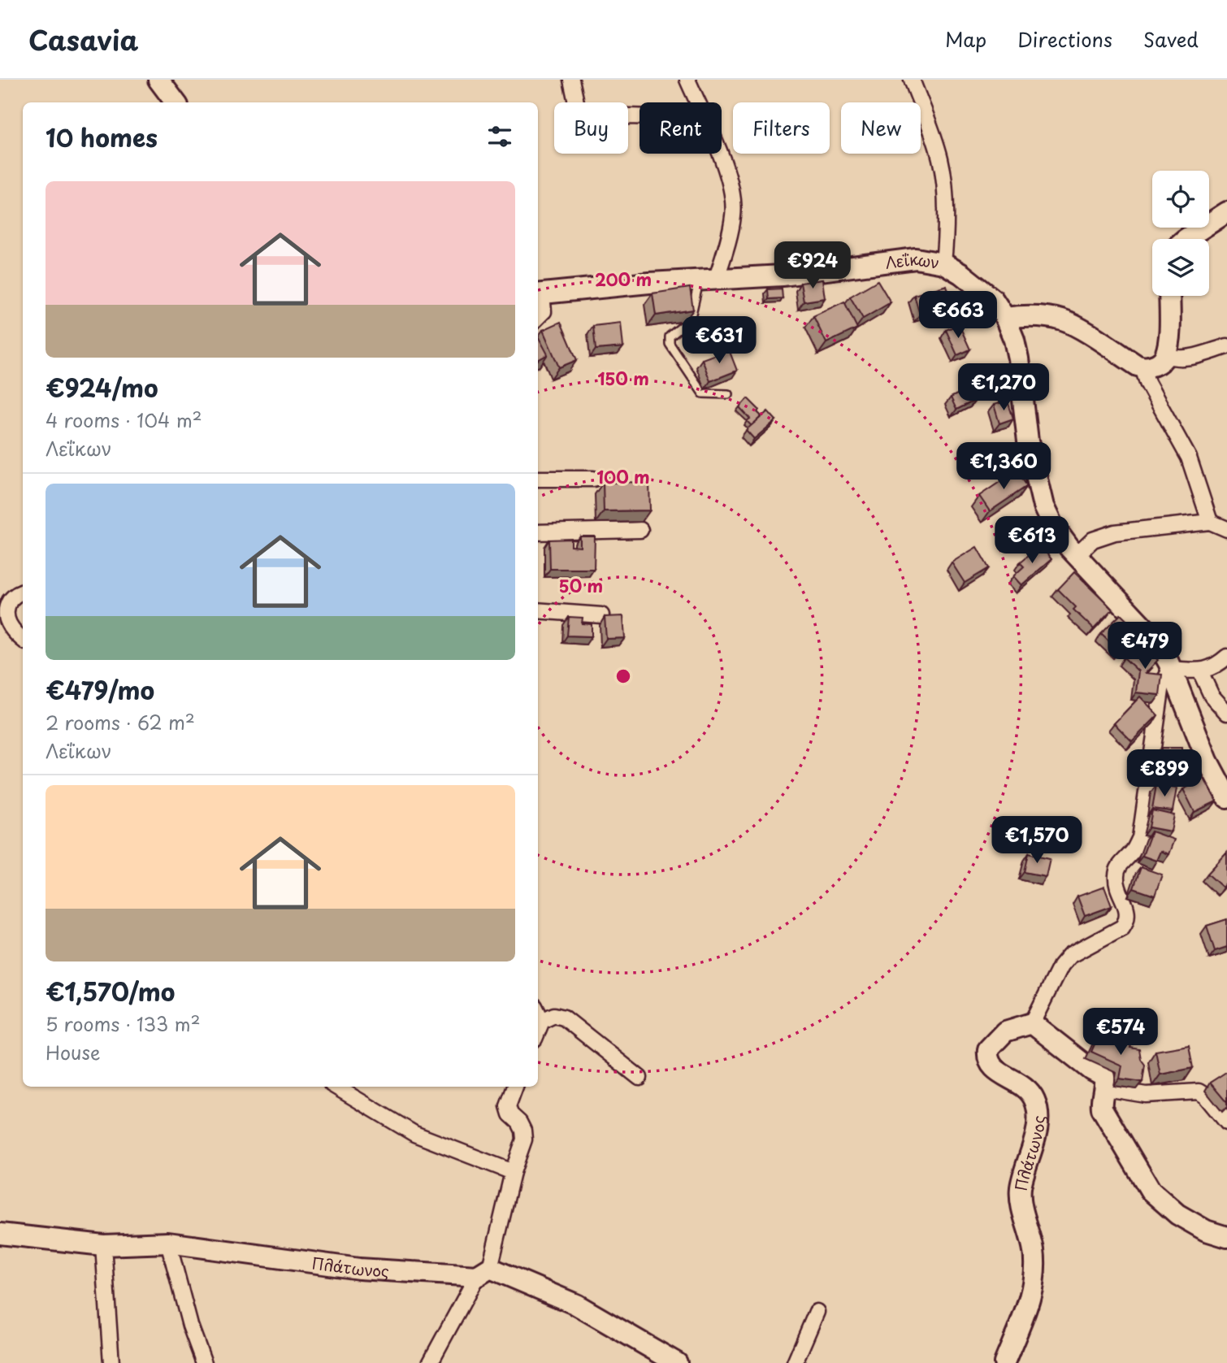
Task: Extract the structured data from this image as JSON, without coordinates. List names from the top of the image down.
{
  "streets": {
    "street": ["Λεΐκων", "Πλάτωνος"]
  },
  "page": {
    "header": "Casavia",
    "nav": ["Map", "Directions", "Saved"],
    "chip": [
      "Buy",
      "Rent",
      "Filters",
      "New"
    ],
    "heading": "10 homes",
    "list": [
      {
        "name": "€924/mo",
        "note": "4 rooms · 104 m² · Λεΐκων"
      },
      {
        "name": "€479/mo",
        "note": "2 rooms · 62 m² · Λεΐκων"
      },
      {
        "name": "€1,570/mo",
        "note": "5 rooms · 133 m² · House"
      }
    ],
    "price": [
      "€924",
      "€663",
      "€631",
      "€1,270",
      "€1,360",
      "€613",
      "€479",
      "€899",
      "€1,570",
      "€574"
    ]
  },
  "rings": [
    "200 m",
    "150 m",
    "100 m",
    "50 m"
  ]
}
